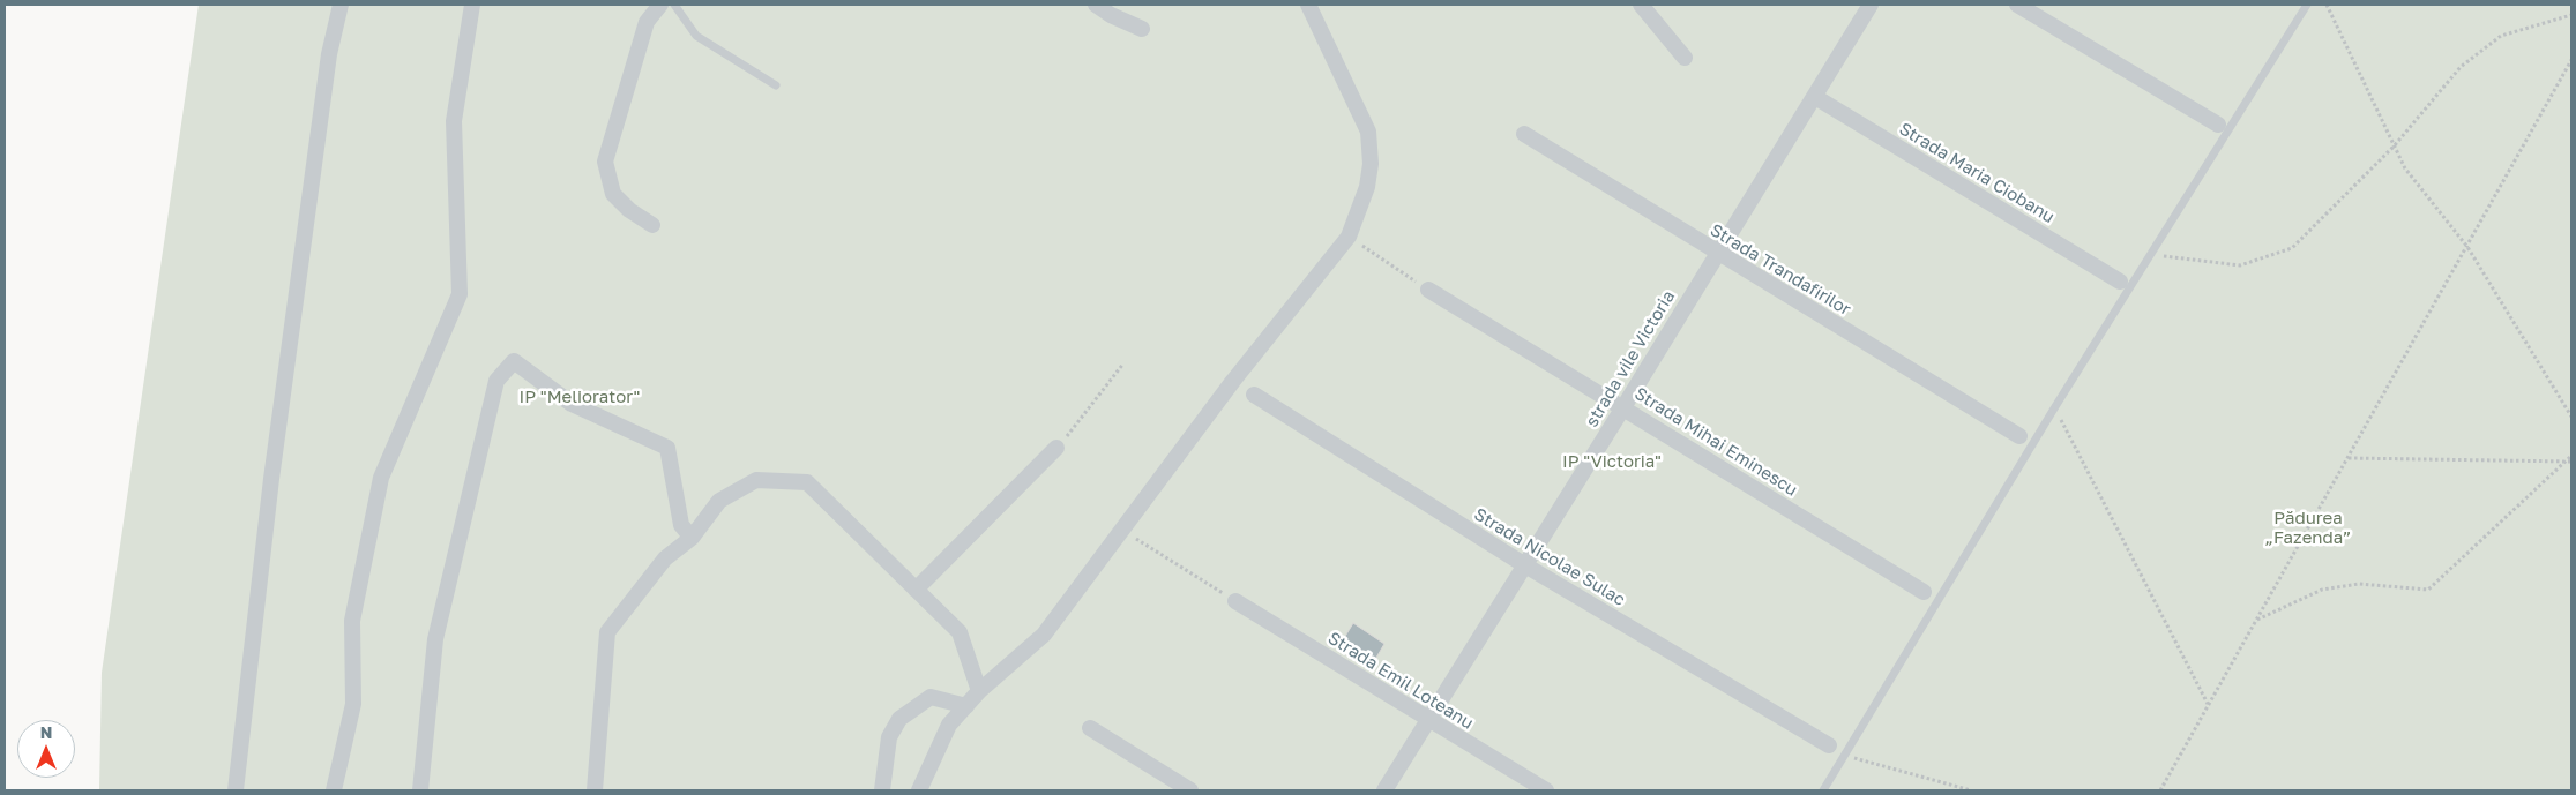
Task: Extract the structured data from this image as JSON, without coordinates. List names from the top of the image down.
{
  "streets": {
    "street": [
      "Strada Maria Ciobanu",
      "Strada Trandafirilor",
      "strada vile Victoria",
      "Strada Mihai Eminescu",
      "Strada Nicolae Sulac",
      "Strada Emil Loteanu"
    ]
  },
  "crossings": [
    ["Strada Maria Ciobanu", "strada vile Victoria"],
    ["Strada Trandafirilor", "strada vile Victoria"],
    ["strada vile Victoria", "Strada Mihai Eminescu"],
    ["strada vile Victoria", "Strada Nicolae Sulac"],
    ["strada vile Victoria", "Strada Emil Loteanu"]
  ],
  "parks": ["IP \"Meliorator\"", "IP \"Victoria\"", "Pădurea „Fazenda”"],
  "north": "top"
}
